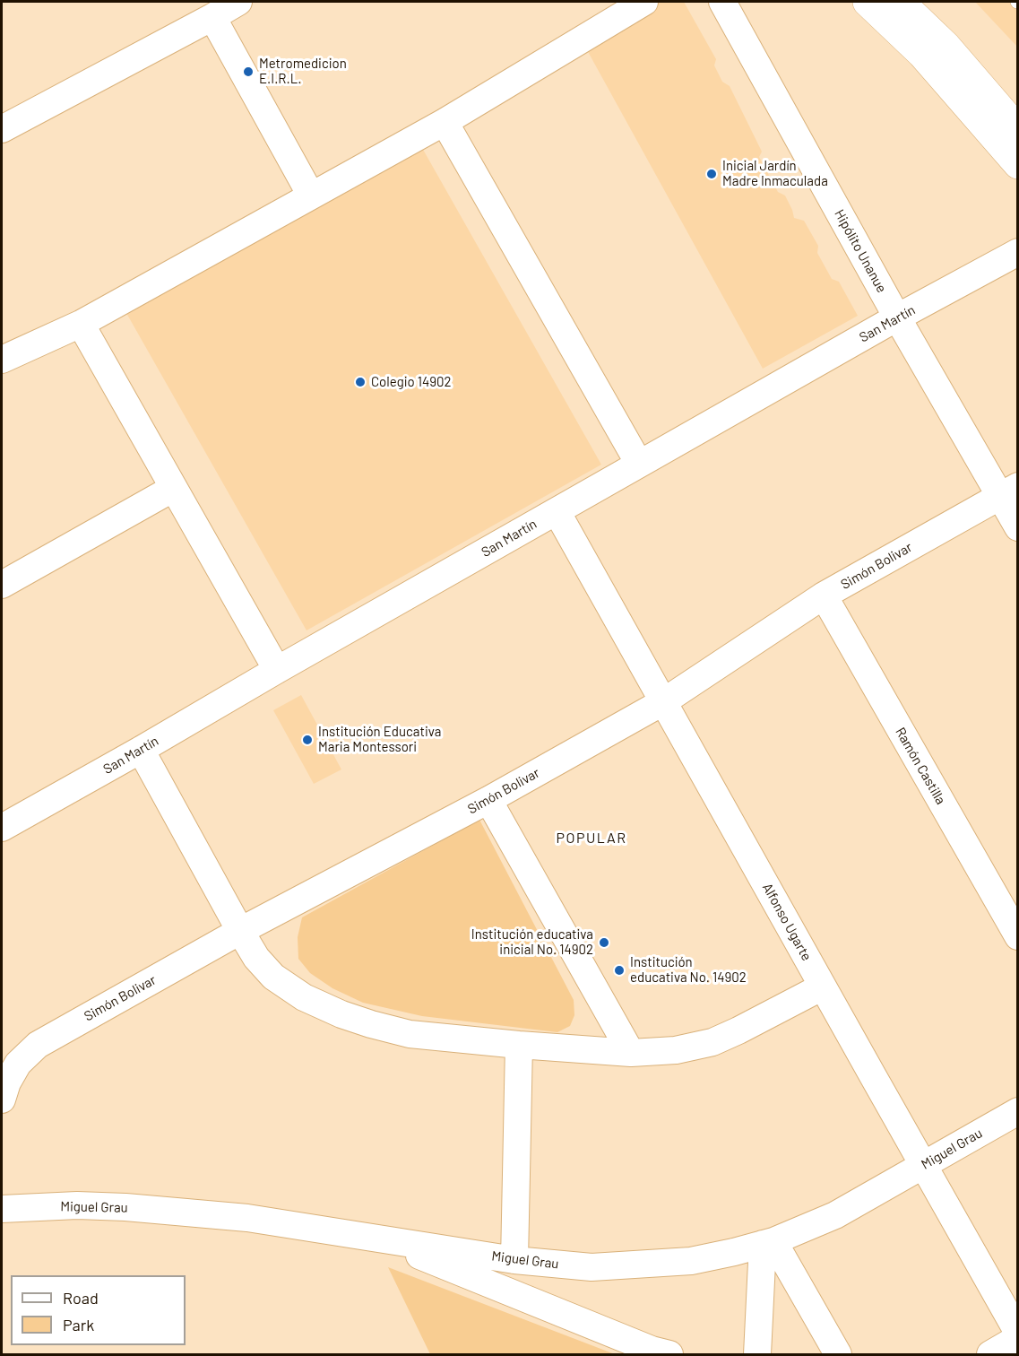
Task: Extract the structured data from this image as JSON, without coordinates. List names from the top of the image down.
{
  "streets": {
    "street": [
      "Hipólito Unanue",
      "San Martín",
      "Simón Bolivar",
      "Ramón Castilla",
      "Alfonso Ugarte",
      "Miguel Grau"
    ]
  },
  "crossings": [
    ["Hipólito Unanue", "San Martín"],
    ["Hipólito Unanue", "Simón Bolivar"],
    ["San Martín", "Alfonso Ugarte"],
    ["Simón Bolivar", "Ramón Castilla"],
    ["Simón Bolivar", "Alfonso Ugarte"],
    ["Alfonso Ugarte", "Miguel Grau"]
  ],
  "districts": ["POPULAR"],
  "places": [
    "Metromedicion E.I.R.L.",
    "Inicial Jardín Madre Inmaculada",
    "Colegio 14902",
    "Institución Educativa Maria Montessori",
    "Institución educativa inicial No. 14902",
    "Institución educativa No. 14902"
  ],
  "legend": ["Road", "Park"]
}
